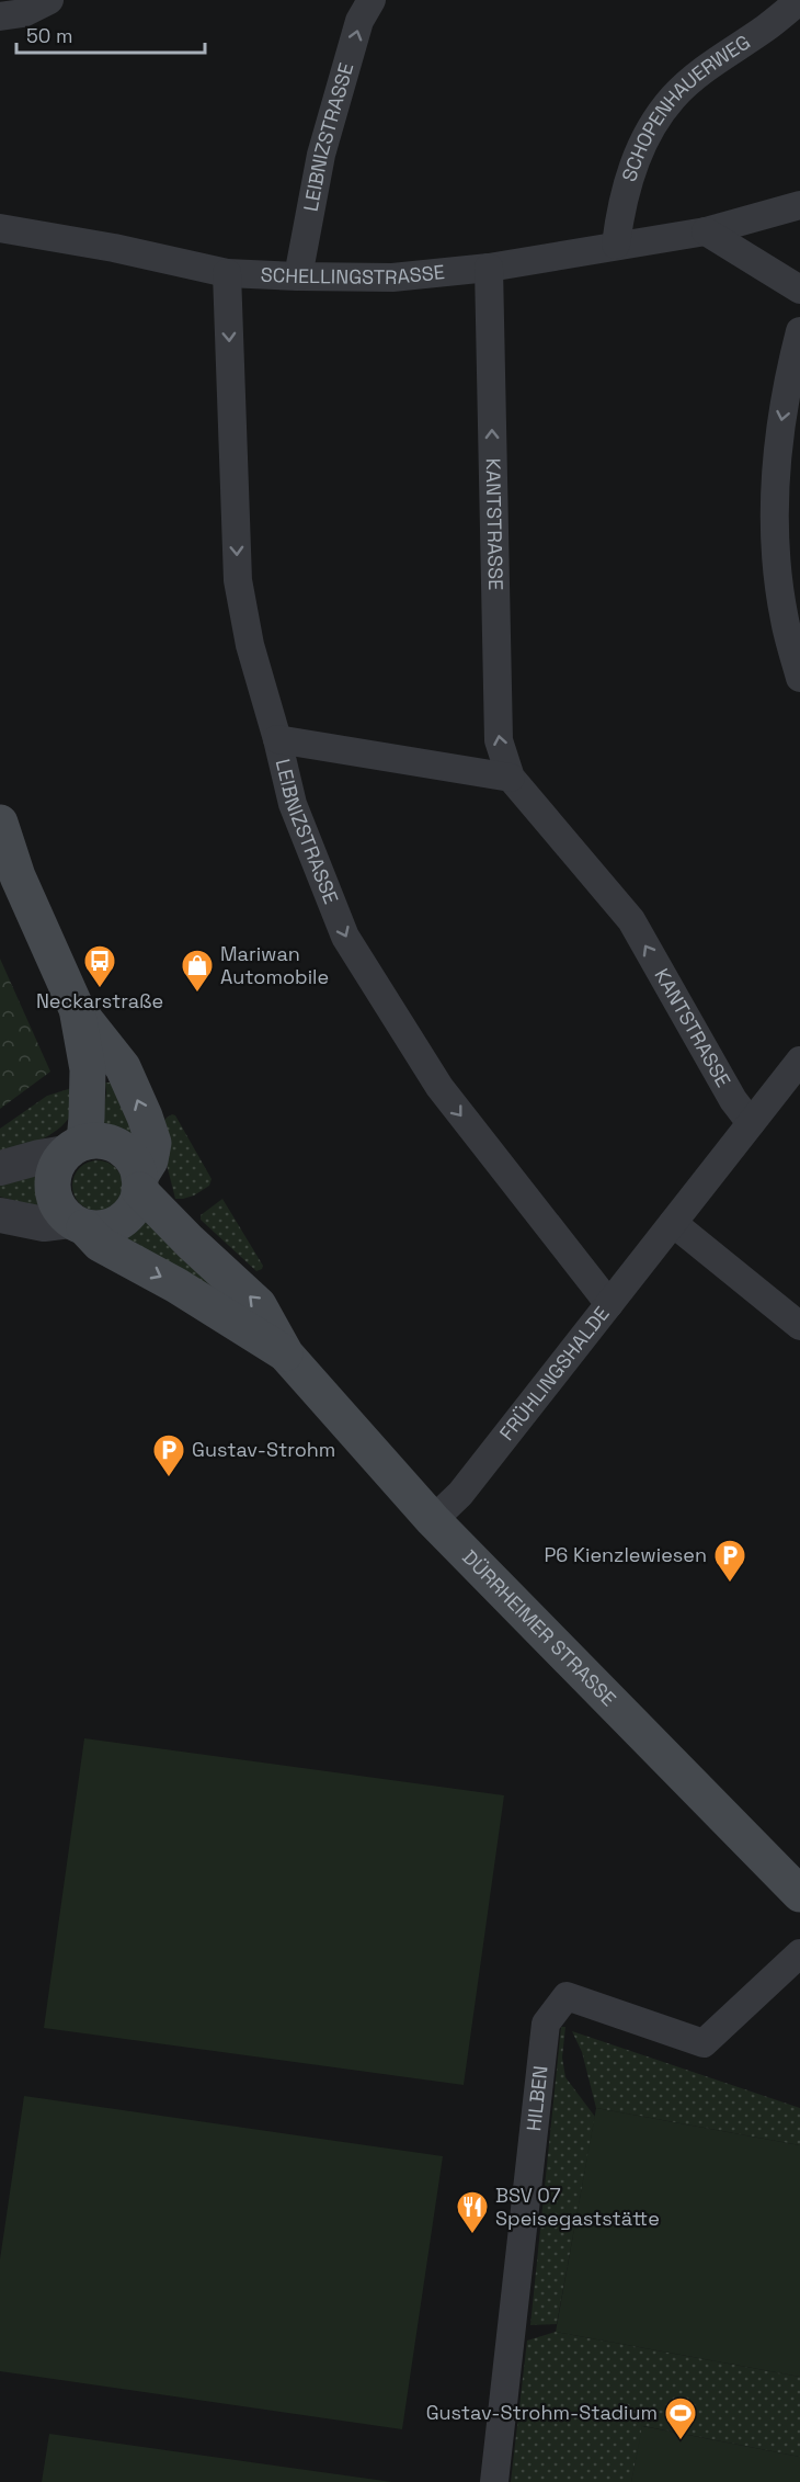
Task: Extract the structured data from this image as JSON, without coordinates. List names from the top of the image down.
{
  "streets": {
    "main road": ["DÜRRHEIMER STRASSE"],
    "street": [
      "SCHOPENHAUERWEG",
      "LEIBNIZSTRASSE",
      "SCHELLINGSTRASSE",
      "KANTSTRASSE",
      "FRÜHLINGSHALDE",
      "HILBEN"
    ]
  },
  "crossings": [
    ["SCHOPENHAUERWEG", "SCHELLINGSTRASSE"],
    ["LEIBNIZSTRASSE", "SCHELLINGSTRASSE"],
    ["LEIBNIZSTRASSE", "FRÜHLINGSHALDE"],
    ["SCHELLINGSTRASSE", "KANTSTRASSE"],
    ["KANTSTRASSE", "FRÜHLINGSHALDE"],
    ["FRÜHLINGSHALDE", "DÜRRHEIMER STRASSE"]
  ],
  "one_way": ["KANTSTRASSE"],
  "places": {
    "bus stop": ["Neckarstraße"],
    "shop": ["Mariwan Automobile"],
    "parking": ["Gustav-Strohm", "P6 Kienzlewiesen"],
    "restaurant": ["BSV 07 Speisegaststätte"],
    "sports": ["Gustav-Strohm-Stadium"]
  },
  "scale_bar": "50 m"
}
